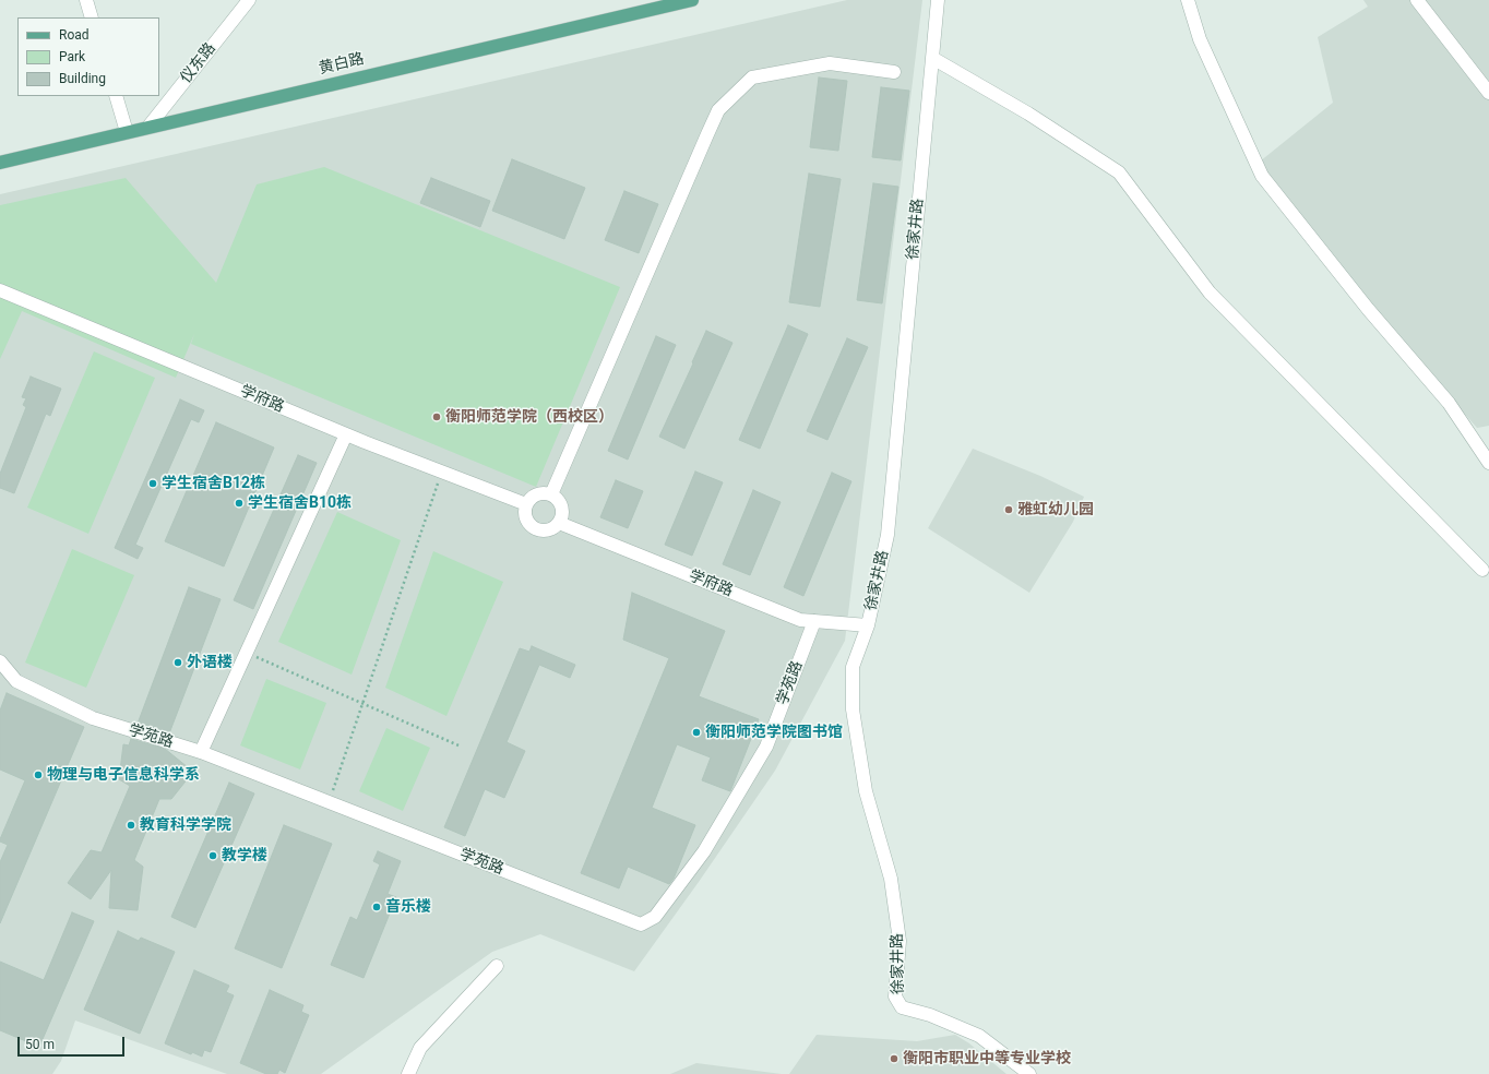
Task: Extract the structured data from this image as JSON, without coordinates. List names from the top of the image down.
{
  "streets": {
    "main road": ["黄白路"],
    "street": [
      "仪东路",
      "徐家井路",
      "学府路",
      "学苑路"
    ]
  },
  "crossings": [
    ["仪东路", "黄白路"],
    ["徐家井路", "学府路"],
    ["学府路", "学苑路"]
  ],
  "places": [
    "衡阳师范学院（西校区）",
    "学生宿舍B12栋",
    "学生宿舍B10栋",
    "雅虹幼儿园",
    "外语楼",
    "衡阳师范学院图书馆",
    "物理与电子信息科学系",
    "教育科学学院",
    "教学楼",
    "音乐楼",
    "衡阳市职业中等专业学校"
  ],
  "legend": ["Road", "Park", "Building"],
  "scale_bar": "50 m"
}
